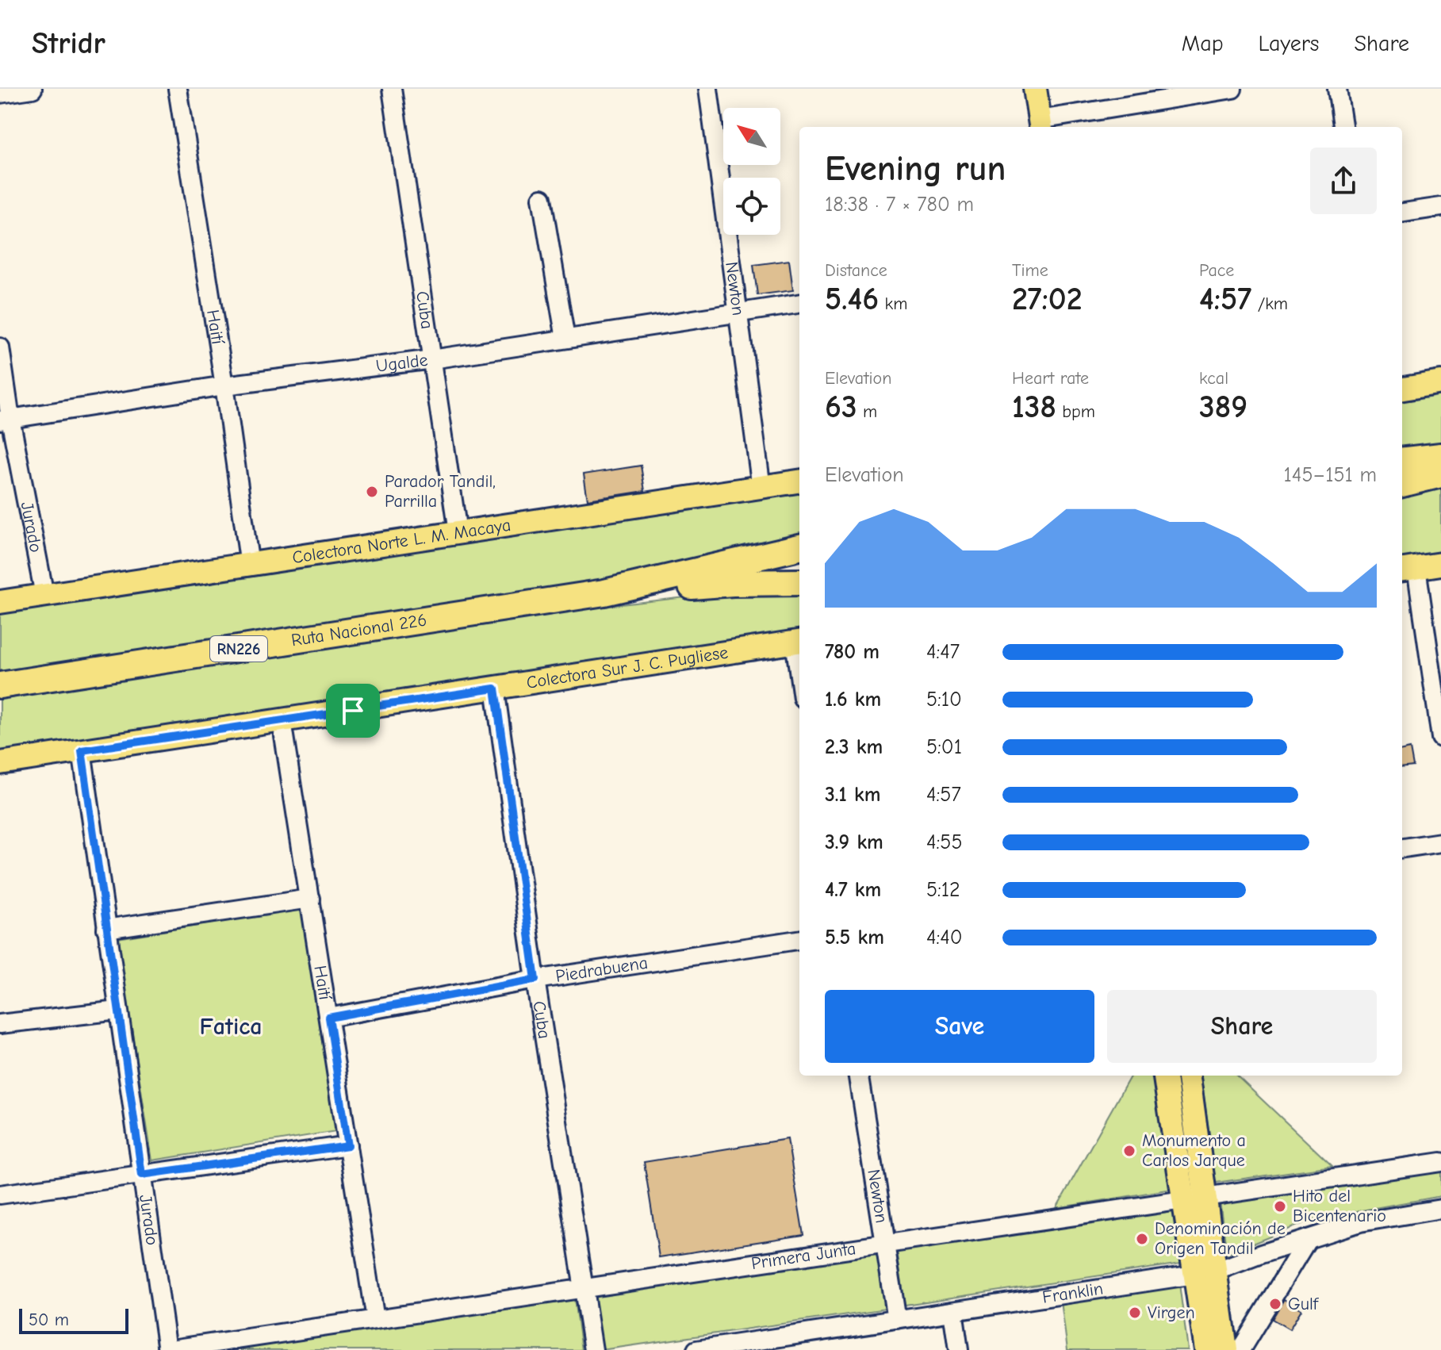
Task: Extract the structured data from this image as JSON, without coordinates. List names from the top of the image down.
{
  "streets": {
    "highway": ["Ruta Nacional 226", "RN226"],
    "main road": ["Colectora Norte L. M. Macaya", "Colectora Sur J. C. Pugliese"],
    "street": [
      "Newton",
      "Cuba",
      "Haití",
      "Ugalde",
      "Jurado",
      "Piedrabuena",
      "Primera Junta",
      "Franklin"
    ]
  },
  "crossings": [
    ["Newton", "Ugalde"],
    ["Newton", "Colectora Norte L. M. Macaya"],
    ["Newton", "Primera Junta"],
    ["Newton", "Franklin"],
    ["Cuba", "Ugalde"],
    ["Cuba", "Colectora Norte L. M. Macaya"],
    ["Cuba", "Colectora Sur J. C. Pugliese"],
    ["Cuba", "Piedrabuena"],
    ["Cuba", "Primera Junta"],
    ["Haití", "Ugalde"],
    ["Haití", "Colectora Norte L. M. Macaya"],
    ["Haití", "Colectora Sur J. C. Pugliese"],
    ["Haití", "Piedrabuena"],
    ["Haití", "Primera Junta"],
    ["Ugalde", "Jurado"],
    ["Jurado", "Colectora Norte L. M. Macaya"],
    ["Jurado", "Colectora Sur J. C. Pugliese"],
    ["Jurado", "Primera Junta"]
  ],
  "districts": ["Fatica"],
  "places": [
    "Parador Tandil, Parrilla",
    "Monumento a Carlos Jarque",
    "Hito del Bicentenario",
    "Denominación de Origen Tandil",
    "Gulf",
    "Virgen"
  ],
  "scale_bar": "50 m",
  "north": "top left",
  "page": {
    "header": "Stridr",
    "nav": ["Map", "Layers", "Share"],
    "heading": ["Evening run", "18:38 · 7 × 780 m"],
    "stats": [
      ["Distance", "5.46 km"],
      ["Time", "27:02"],
      ["Pace", "4:57 /km"],
      ["Elevation", "63 m"],
      ["Heart rate", "138 bpm"],
      ["kcal", "389"]
    ],
    "chart": ["Elevation", "145–151 m"],
    "list": [
      {
        "name": "780 m",
        "note": "4:47"
      },
      {
        "name": "1.6 km",
        "note": "5:10"
      },
      {
        "name": "2.3 km",
        "note": "5:01"
      },
      {
        "name": "3.1 km",
        "note": "4:57"
      },
      {
        "name": "3.9 km",
        "note": "4:55"
      },
      {
        "name": "4.7 km",
        "note": "5:12"
      },
      {
        "name": "5.5 km",
        "note": "4:40"
      }
    ],
    "buttons": ["Save", "Share"],
    "scale": "50 m"
  }
}
